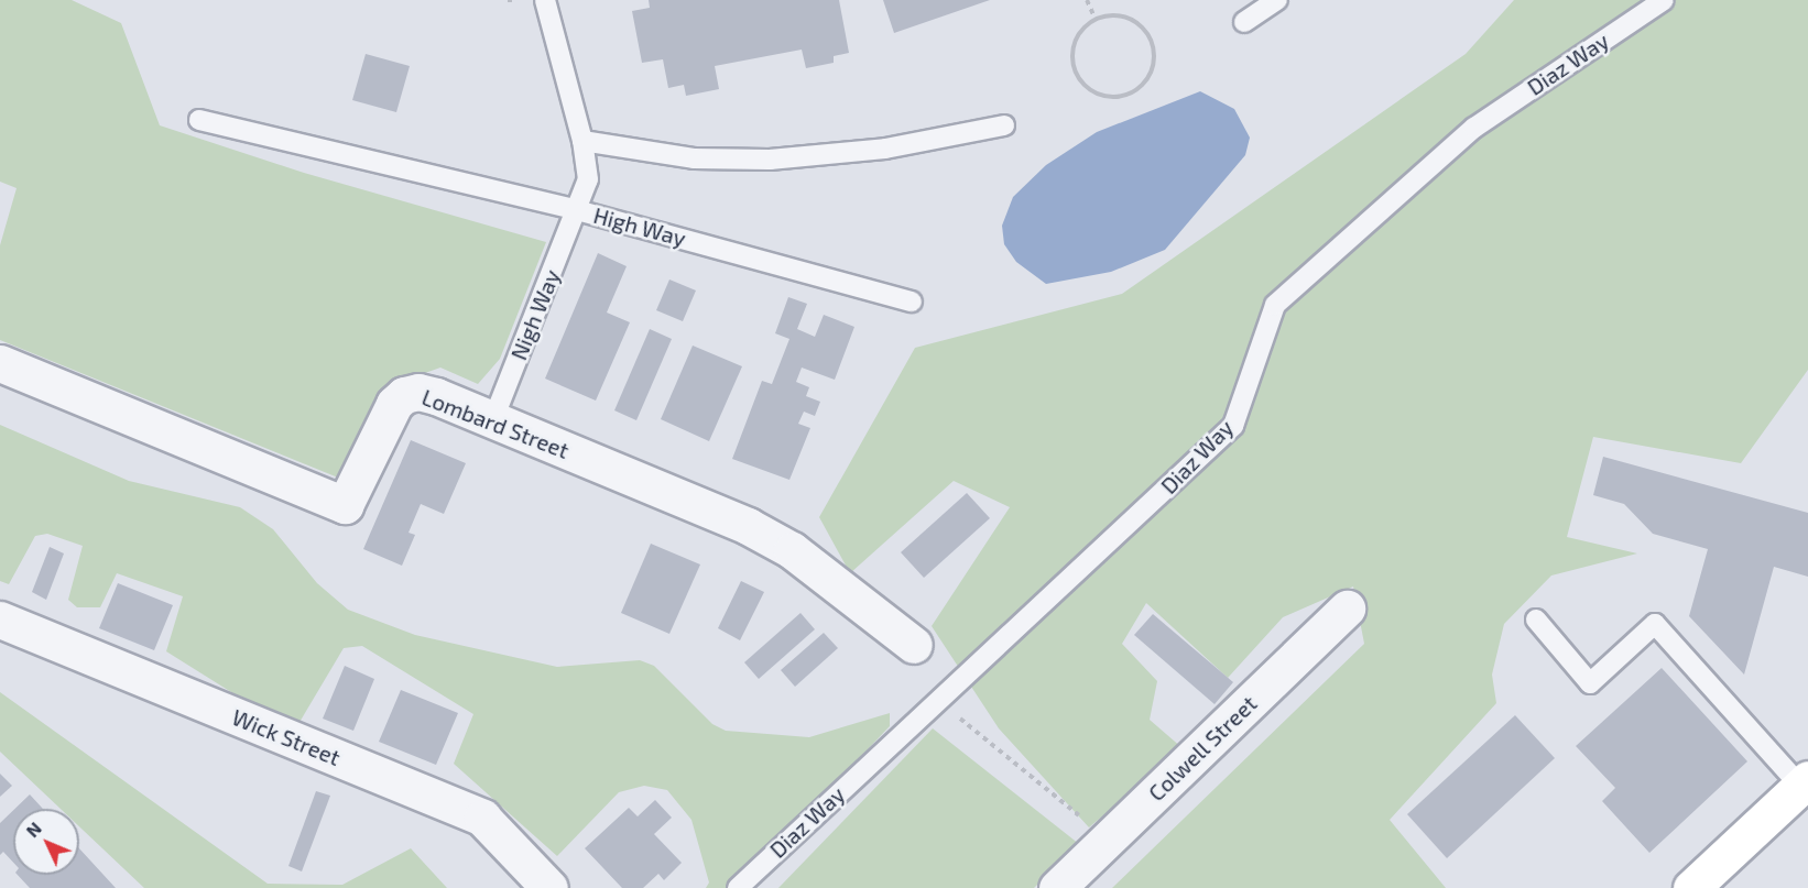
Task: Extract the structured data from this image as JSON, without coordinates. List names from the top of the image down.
{
  "streets": {
    "street": ["Lombard Street", "Wick Street", "Colwell Street"],
    "lane": ["Diaz Way", "High Way", "Nigh Way"]
  },
  "crossings": [
    ["High Way", "Nigh Way"],
    ["Nigh Way", "Lombard Street"]
  ],
  "north": "top left"
}
